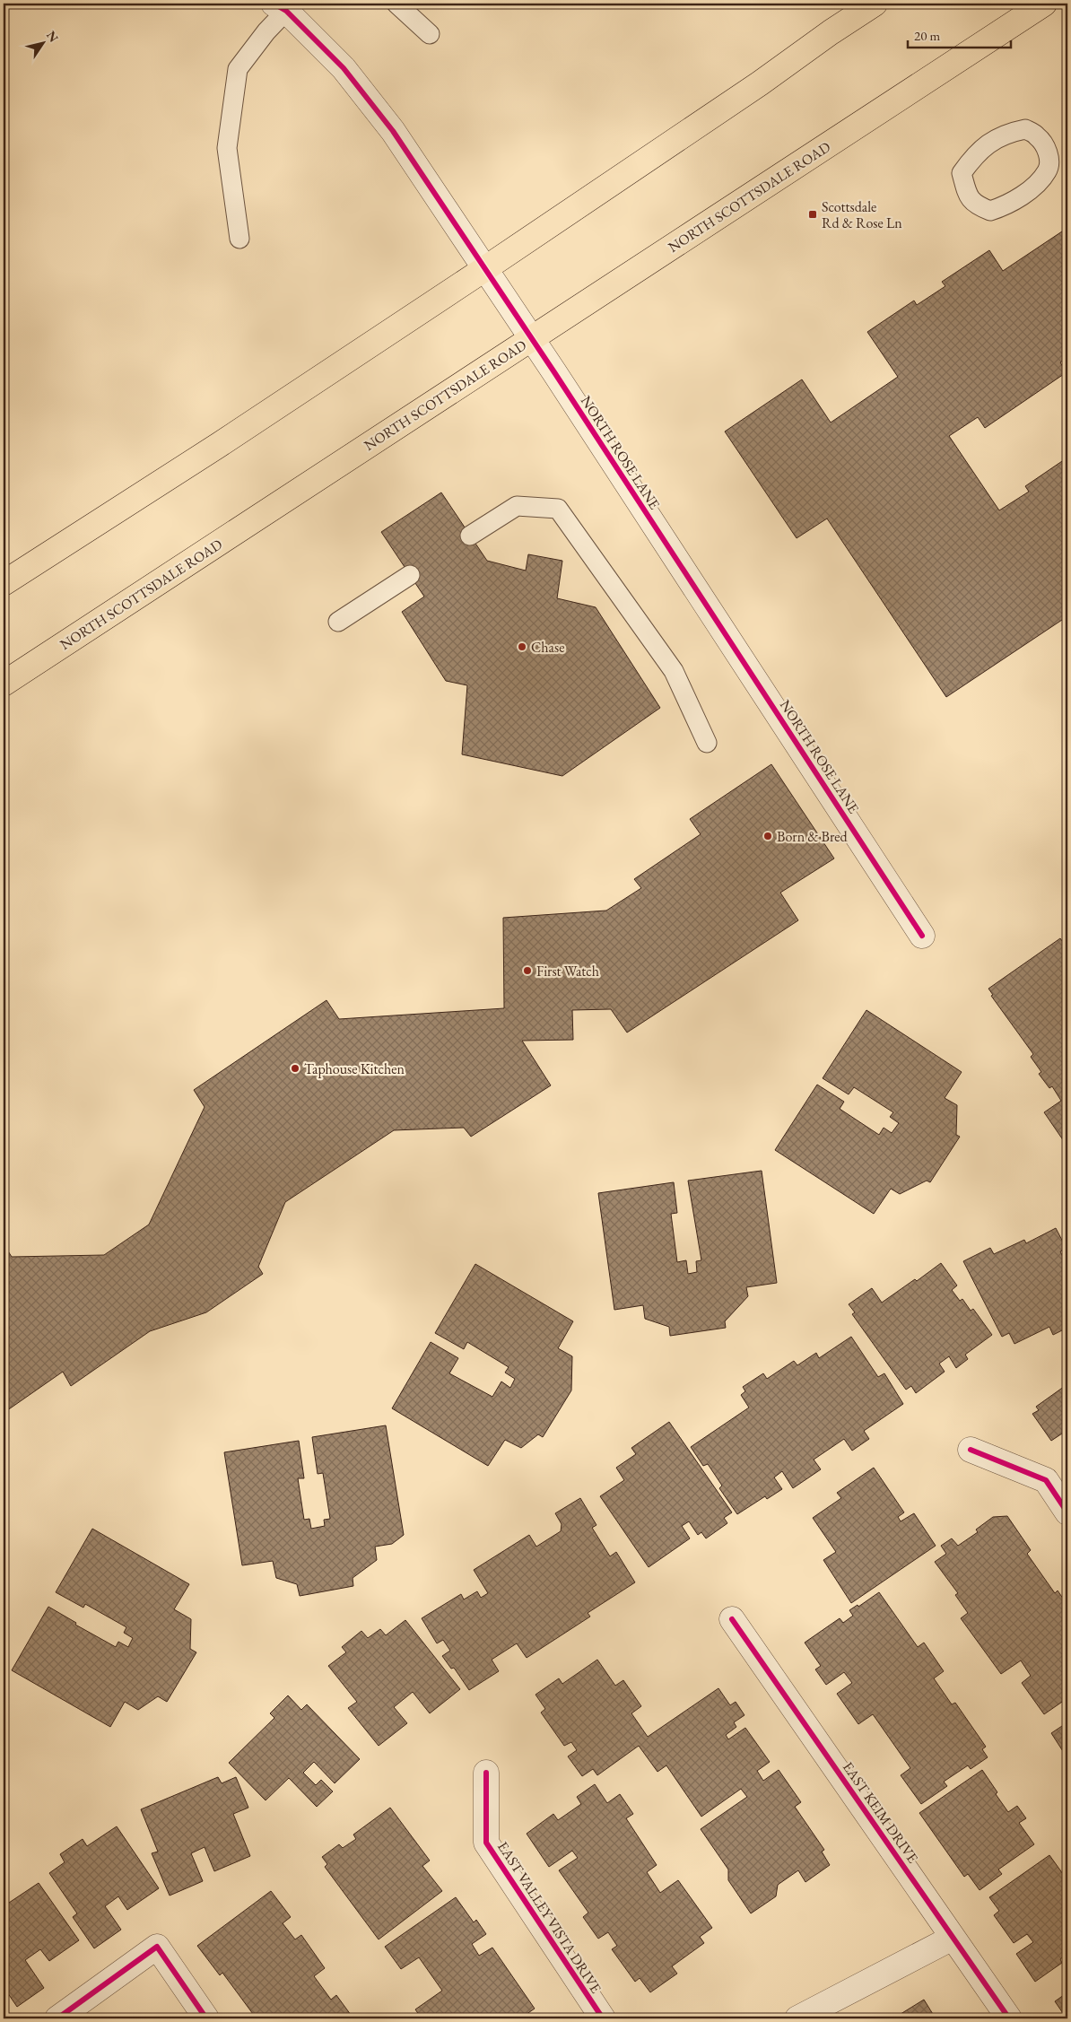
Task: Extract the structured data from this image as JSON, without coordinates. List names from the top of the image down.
{
  "streets": {
    "main road": ["NORTH SCOTTSDALE ROAD"],
    "street": ["NORTH ROSE LANE", "EAST KEIM DRIVE", "EAST VALLEY VISTA DRIVE"]
  },
  "crossings": [
    ["NORTH SCOTTSDALE ROAD", "NORTH ROSE LANE"]
  ],
  "places": {
    "transit": ["Scottsdale Rd & Rose Ln"],
    "other": [
      "Chase",
      "Born & Bred",
      "First Watch",
      "Taphouse Kitchen"
    ]
  },
  "scale_bar": "20 m",
  "north": "top right"
}
